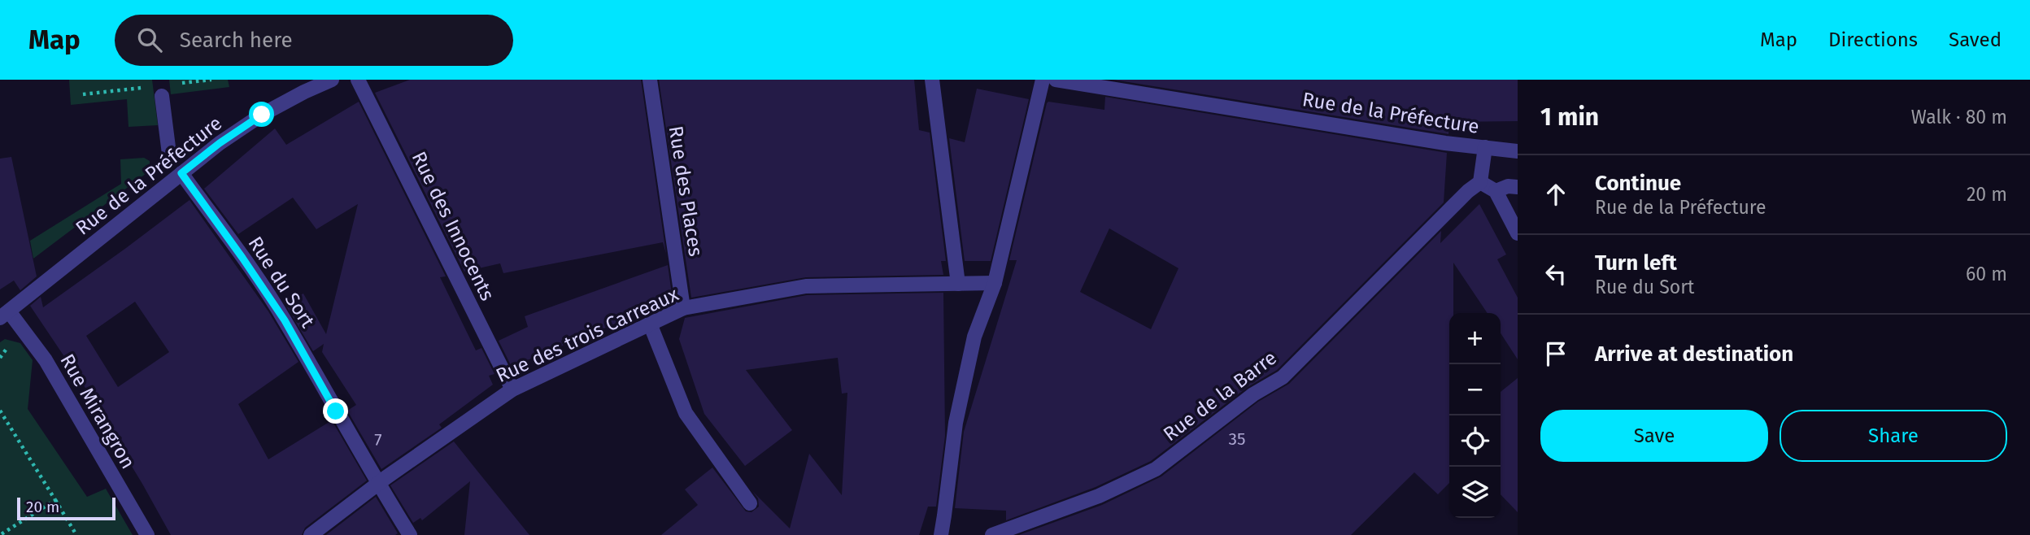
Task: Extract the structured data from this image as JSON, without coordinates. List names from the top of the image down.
{
  "streets": {
    "street": [
      "Rue de la Préfecture",
      "Rue des Places",
      "Rue des Innocents",
      "Rue du Sort",
      "Rue des trois Carreaux",
      "Rue de la Barre",
      "Rue Mirangron"
    ]
  },
  "crossings": [
    ["Rue de la Préfecture", "Rue du Sort"],
    ["Rue de la Préfecture", "Rue Mirangron"],
    ["Rue des Places", "Rue des trois Carreaux"],
    ["Rue des Innocents", "Rue des trois Carreaux"],
    ["Rue du Sort", "Rue des trois Carreaux"]
  ],
  "house_numbers": ["35", "7"],
  "scale_bar": "20 m",
  "page": {
    "header": "Map",
    "search": "Search here",
    "nav": ["Map", "Directions", "Saved"],
    "heading": ["1 min", "Walk · 80 m"],
    "list": [
      ["Continue", "Rue de la Préfecture", "20 m"],
      ["Turn left", "Rue du Sort", "60 m"],
      "Arrive at destination"
    ],
    "map_buttons": ["+", "−"],
    "buttons": ["Save", "Share"],
    "scale": "20 m"
  }
}
